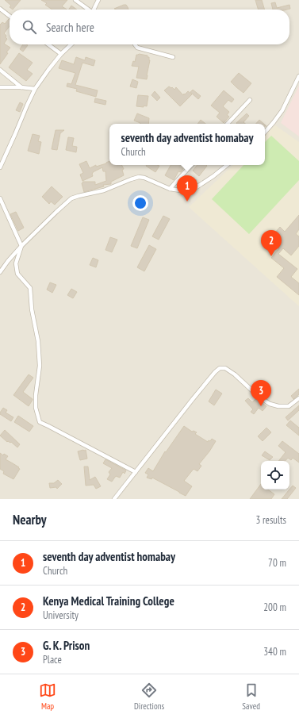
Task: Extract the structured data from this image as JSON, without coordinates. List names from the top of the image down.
{
  "page": {
    "search": "Search here",
    "popup": ["seventh day adventist homabay", "Church"],
    "pins": ["1", "2", "3"],
    "heading": ["Nearby", "3 results"],
    "list": [
      {
        "mark": "1",
        "name": "seventh day adventist homabay",
        "note": "Church",
        "value": "70 m"
      },
      {
        "mark": "2",
        "name": "Kenya Medical Training College",
        "note": "University",
        "value": "200 m"
      },
      {
        "mark": "3",
        "name": "G. K. Prison",
        "note": "Place",
        "value": "340 m"
      }
    ],
    "nav": ["Map", "Directions", "Saved"]
  }
}
